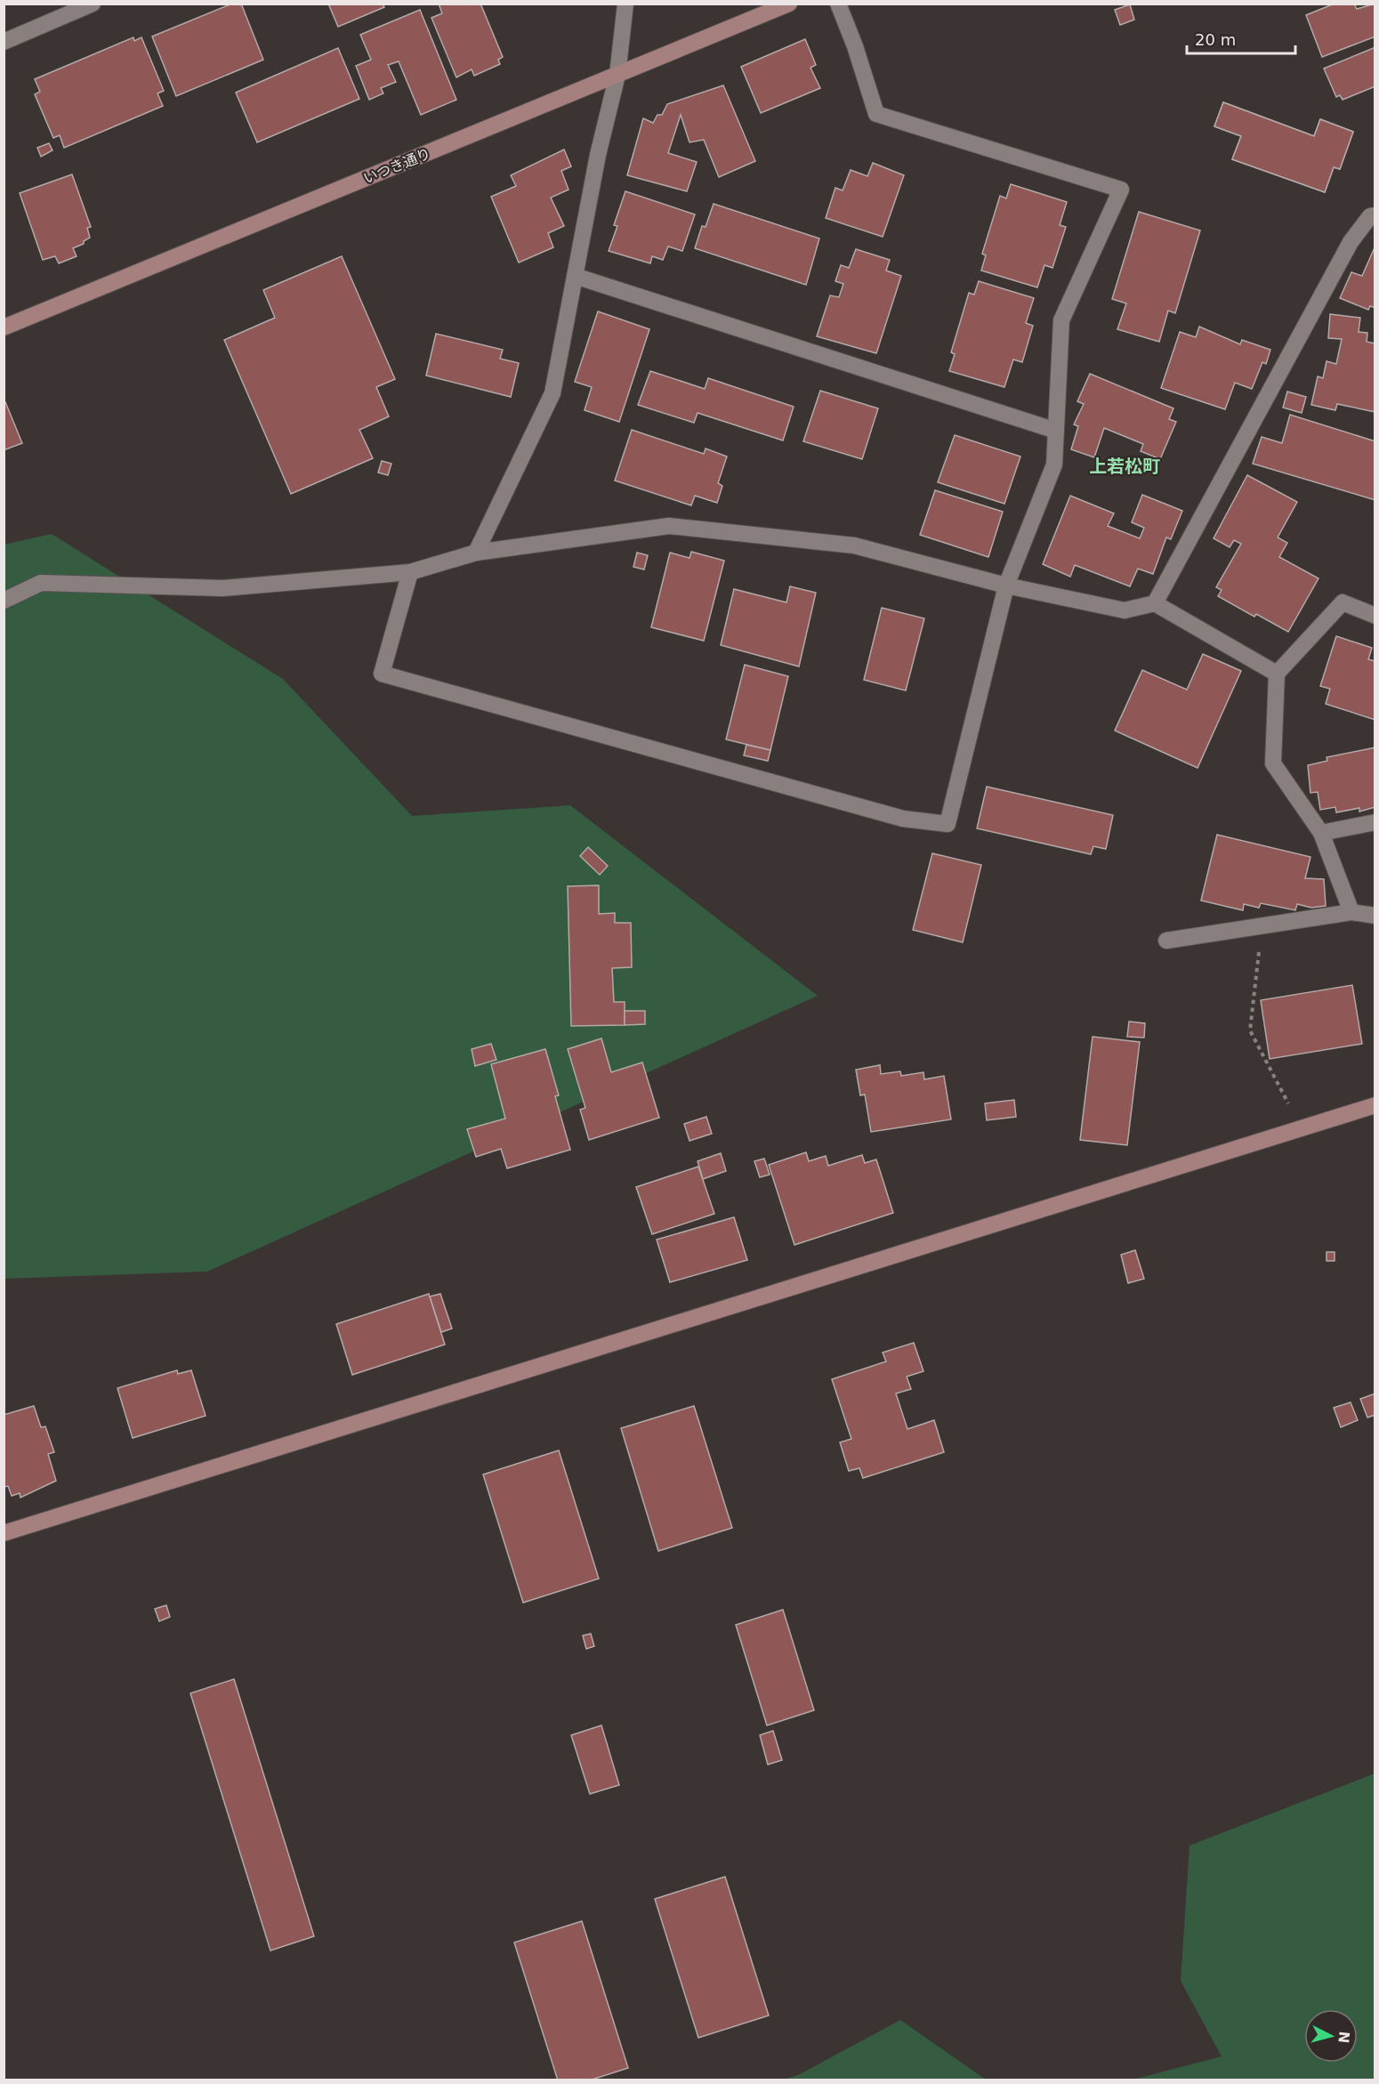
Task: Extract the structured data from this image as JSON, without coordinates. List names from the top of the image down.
{
  "streets": {
    "street": ["いつき通り"]
  },
  "districts": ["上若松町"],
  "scale_bar": "20 m",
  "north": "right"
}
